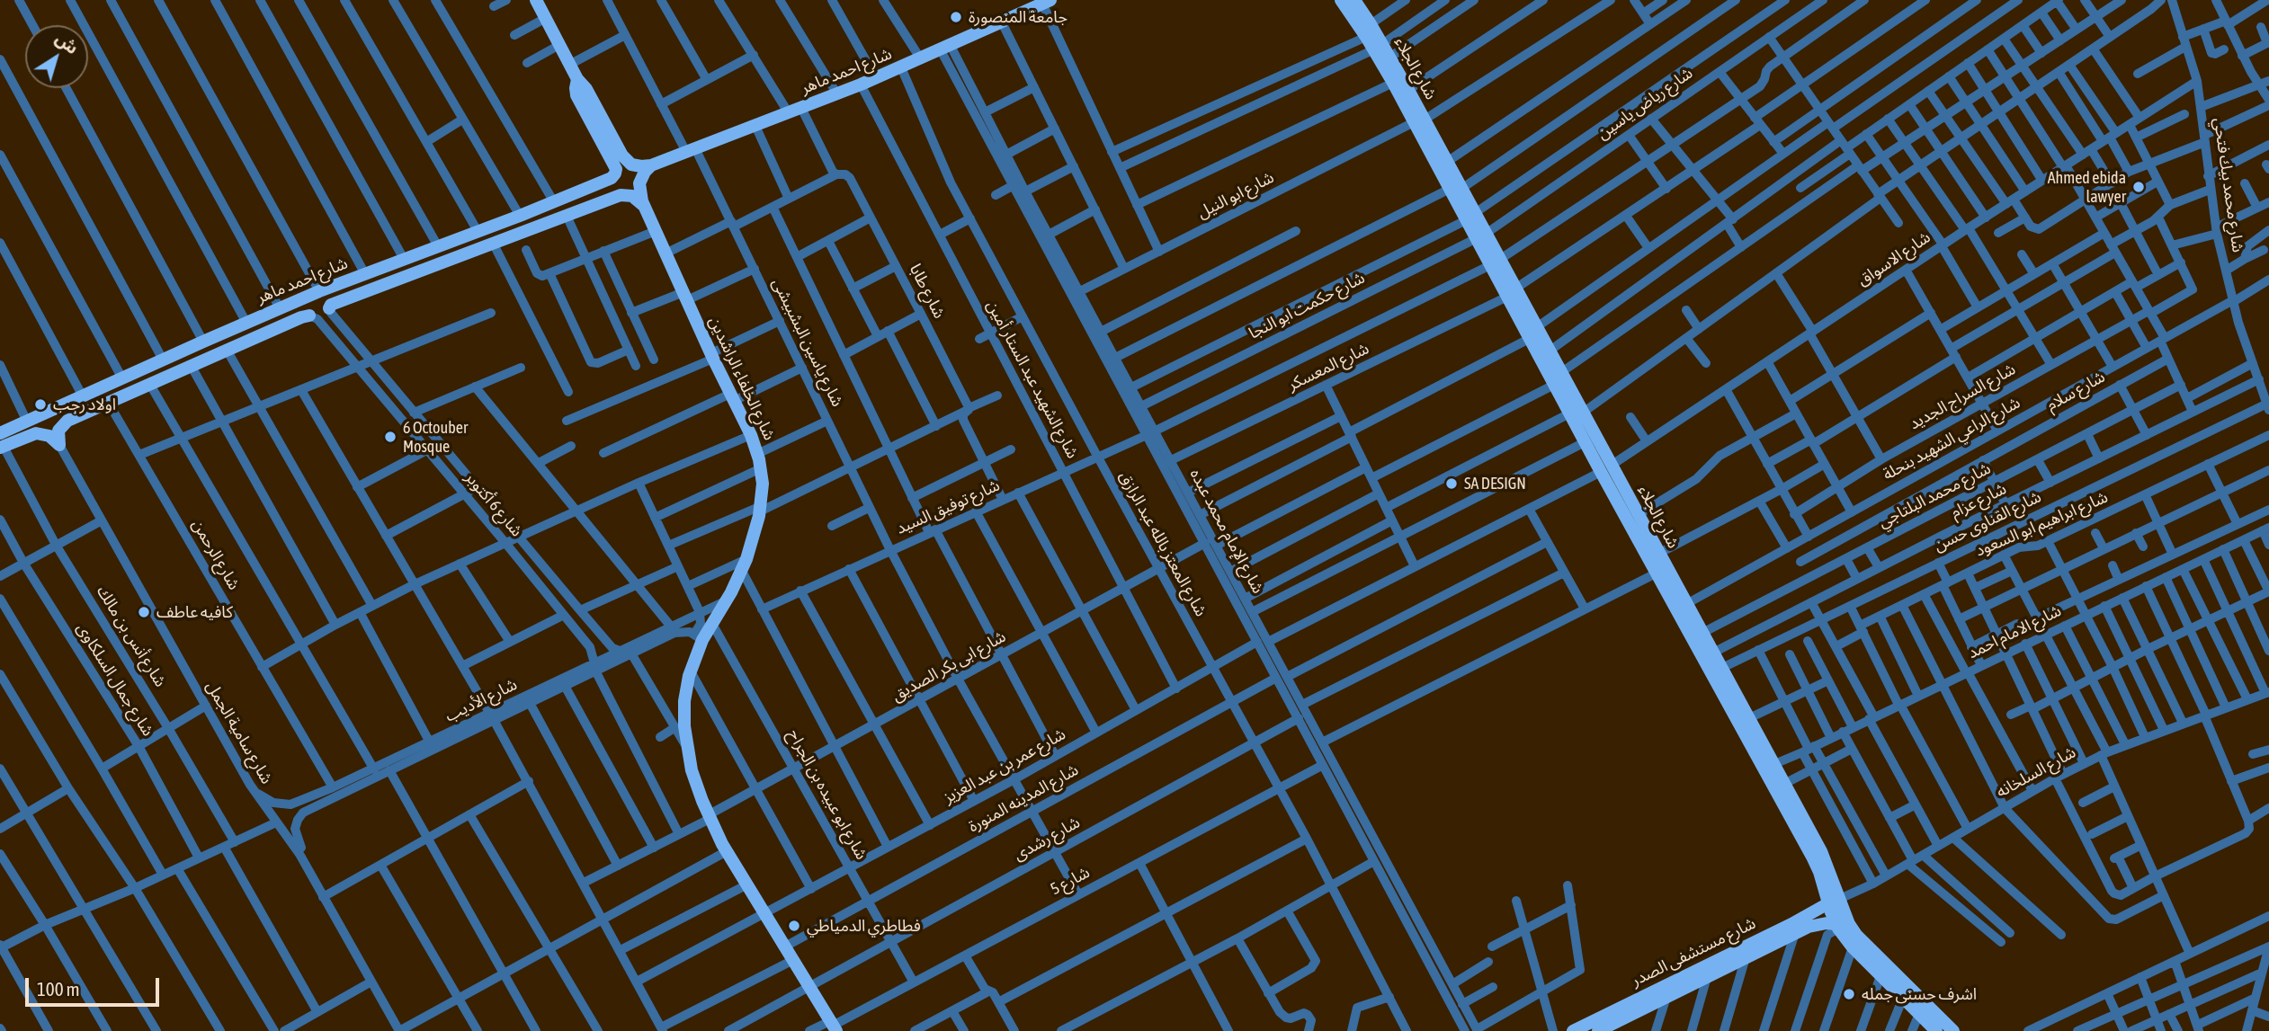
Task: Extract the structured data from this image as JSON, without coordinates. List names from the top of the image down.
{
  "streets": {
    "main road": [
      "شارع الجلاء",
      "شارع احمد ماهر",
      "شارع الخلفاء الراشدين",
      "شارع مستشفى الصدر"
    ],
    "street": [
      "شارع رياض ياسين",
      "شارع محمد بيك فتحي",
      "شارع ابو النيل",
      "شارع الاسواق",
      "شارع طابا",
      "شارع حكمت ابو النجا",
      "شارع ياسين البشبيشى",
      "شارع المعسكر",
      "شارع الشهيد عبد الستار أمين",
      "شارع سلام",
      "شارع السراج الجديد",
      "شارع الراعي الشهيد بنحلة",
      "شارع محمد البلتاجي",
      "شارع عزام",
      "شارع 6 أكتوبر",
      "شارع توفيق السيد",
      "شارع القناوى حسن",
      "شارع ابراهيم ابو السعود",
      "شارع الإمام محمد عبده",
      "شارع المعتز بالله عبد الرازق",
      "شارع الرحمن",
      "شارع الامام احمد",
      "شارع أنس بن مالك",
      "شارع ابى بكر الصديق",
      "شارع جمال السلكاوى",
      "شارع الأديب",
      "شارع سامية الجمل",
      "شارع عمر بن عبد العزيز",
      "شارع السلخانه",
      "شارع ابو عبيده بن الجراح",
      "شارع المدينه المنورة",
      "شارع رشدى",
      "شارع 5"
    ]
  },
  "crossings": [
    ["شارع الجلاء", "شارع رياض ياسين"],
    ["شارع الجلاء", "شارع ابو النيل"],
    ["شارع الجلاء", "شارع الاسواق"],
    ["شارع الجلاء", "شارع حكمت ابو النجا"],
    ["شارع الجلاء", "شارع المعسكر"],
    ["شارع الجلاء", "شارع الراعي الشهيد بنحلة"],
    ["شارع الجلاء", "شارع محمد البلتاجي"],
    ["شارع الجلاء", "شارع عزام"],
    ["شارع الجلاء", "شارع توفيق السيد"],
    ["شارع الجلاء", "شارع القناوى حسن"],
    ["شارع الجلاء", "شارع الامام احمد"],
    ["شارع الجلاء", "شارع السلخانه"],
    ["شارع الجلاء", "شارع مستشفى الصدر"],
    ["شارع احمد ماهر", "شارع طابا"],
    ["شارع احمد ماهر", "شارع ياسين البشبيشى"],
    ["شارع احمد ماهر", "شارع الخلفاء الراشدين"],
    ["شارع احمد ماهر", "شارع الشهيد عبد الستار أمين"],
    ["شارع احمد ماهر", "شارع 6 أكتوبر"],
    ["شارع احمد ماهر", "شارع الإمام محمد عبده"],
    ["شارع احمد ماهر", "شارع المعتز بالله عبد الرازق"],
    ["شارع احمد ماهر", "شارع أنس بن مالك"],
    ["شارع رياض ياسين", "شارع حكمت ابو النجا"],
    ["شارع محمد بيك فتحي", "شارع الاسواق"],
    ["شارع محمد بيك فتحي", "شارع الراعي الشهيد بنحلة"],
    ["شارع محمد بيك فتحي", "شارع عزام"],
    ["شارع محمد بيك فتحي", "شارع القناوى حسن"],
    ["شارع ابو النيل", "شارع الإمام محمد عبده"],
    ["شارع الاسواق", "شارع عمر بن عبد العزيز"],
    ["شارع طابا", "شارع توفيق السيد"],
    ["شارع حكمت ابو النجا", "شارع الإمام محمد عبده"],
    ["شارع ياسين البشبيشى", "شارع توفيق السيد"],
    ["شارع ياسين البشبيشى", "شارع ابى بكر الصديق"],
    ["شارع ياسين البشبيشى", "شارع عمر بن عبد العزيز"],
    ["شارع ياسين البشبيشى", "شارع المدينه المنورة"],
    ["شارع ياسين البشبيشى", "شارع رشدى"],
    ["شارع ياسين البشبيشى", "شارع 5"],
    ["شارع المعسكر", "شارع الإمام محمد عبده"],
    ["شارع الخلفاء الراشدين", "شارع ابى بكر الصديق"],
    ["شارع الخلفاء الراشدين", "شارع الأديب"],
    ["شارع الخلفاء الراشدين", "شارع عمر بن عبد العزيز"],
    ["شارع الخلفاء الراشدين", "شارع ابو عبيده بن الجراح"],
    ["شارع الخلفاء الراشدين", "شارع المدينه المنورة"],
    ["شارع الخلفاء الراشدين", "شارع رشدى"],
    ["شارع الخلفاء الراشدين", "شارع 5"],
    ["شارع الشهيد عبد الستار أمين", "شارع توفيق السيد"],
    ["شارع الشهيد عبد الستار أمين", "شارع ابى بكر الصديق"],
    ["شارع الشهيد عبد الستار أمين", "شارع عمر بن عبد العزيز"],
    ["شارع 6 أكتوبر", "شارع ابى بكر الصديق"],
    ["شارع 6 أكتوبر", "شارع الأديب"],
    ["شارع توفيق السيد", "شارع الإمام محمد عبده"],
    ["شارع توفيق السيد", "شارع المعتز بالله عبد الرازق"],
    ["شارع الإمام محمد عبده", "شارع ابى بكر الصديق"],
    ["شارع الإمام محمد عبده", "شارع عمر بن عبد العزيز"],
    ["شارع الإمام محمد عبده", "شارع المدينه المنورة"],
    ["شارع الإمام محمد عبده", "شارع رشدى"],
    ["شارع الإمام محمد عبده", "شارع 5"],
    ["شارع المعتز بالله عبد الرازق", "شارع ابى بكر الصديق"],
    ["شارع المعتز بالله عبد الرازق", "شارع عمر بن عبد العزيز"],
    ["شارع المعتز بالله عبد الرازق", "شارع المدينه المنورة"],
    ["شارع المعتز بالله عبد الرازق", "شارع رشدى"],
    ["شارع المعتز بالله عبد الرازق", "شارع 5"],
    ["شارع الرحمن", "شارع الأديب"],
    ["شارع ابى بكر الصديق", "شارع ابو عبيده بن الجراح"],
    ["شارع الأديب", "شارع سامية الجمل"],
    ["شارع عمر بن عبد العزيز", "شارع ابو عبيده بن الجراح"],
    ["شارع السلخانه", "شارع مستشفى الصدر"],
    ["شارع ابو عبيده بن الجراح", "شارع المدينه المنورة"],
    ["شارع ابو عبيده بن الجراح", "شارع رشدى"],
    ["شارع ابو عبيده بن الجراح", "شارع 5"]
  ],
  "places": [
    "جامعة المنصورة",
    "Ahmed ebida lawyer",
    "اولاد رجب",
    "6 Octouber Mosque",
    "SA DESIGN",
    "كافيه عاطف",
    "فطاطري الدمياطي",
    "اشرف حسنى جمله"
  ],
  "scale_bar": "100 m",
  "north": "top right"
}
